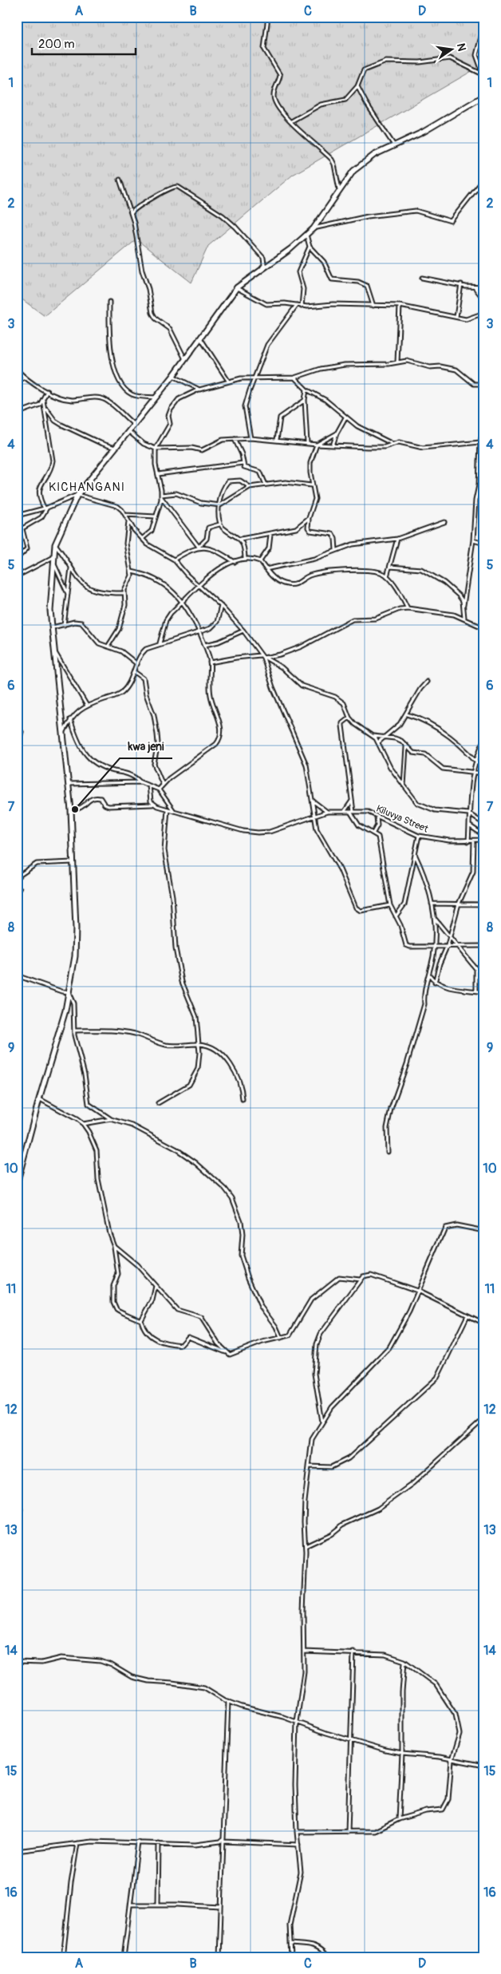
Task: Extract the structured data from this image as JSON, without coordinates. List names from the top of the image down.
{
  "streets": {
    "street": ["Kiluvya Street"]
  },
  "districts": ["KICHANGANI"],
  "places": ["kwa jeni"],
  "scale_bar": "200 m",
  "north": "right",
  "grid": {
    "columns": [
      "A",
      "B",
      "C",
      "D"
    ],
    "rows": [
      "1",
      "2",
      "3",
      "4",
      "5",
      "6",
      "7",
      "8",
      "9",
      "10",
      "11",
      "12",
      "13",
      "14",
      "15",
      "16"
    ]
  }
}
